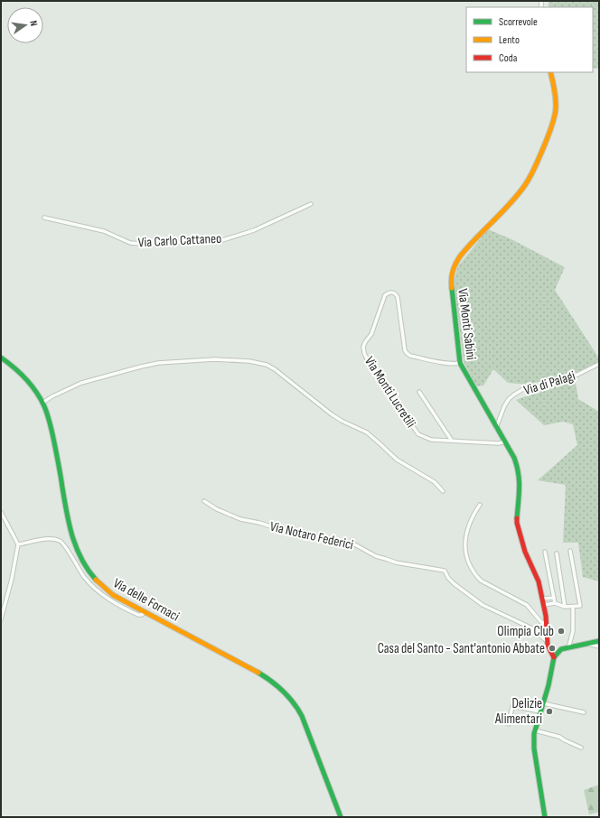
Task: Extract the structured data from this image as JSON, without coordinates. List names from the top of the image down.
{
  "streets": {
    "street": [
      "Via Carlo Cattaneo",
      "Via Monti Sabini",
      "Via di Palagi",
      "Via Monti Lucretili",
      "Via Notaro Federici",
      "Via delle Fornaci"
    ]
  },
  "crossings": [
    ["Via Monti Sabini", "Via di Palagi"],
    ["Via Monti Sabini", "Via Monti Lucretili"],
    ["Via Monti Sabini", "Via Notaro Federici"]
  ],
  "places": ["Olimpia Club", "Casa del Santo - Sant'antonio Abbate", "Delizie Alimentari"],
  "legend": ["Scorrevole", "Lento", "Coda"],
  "north": "right"
}
